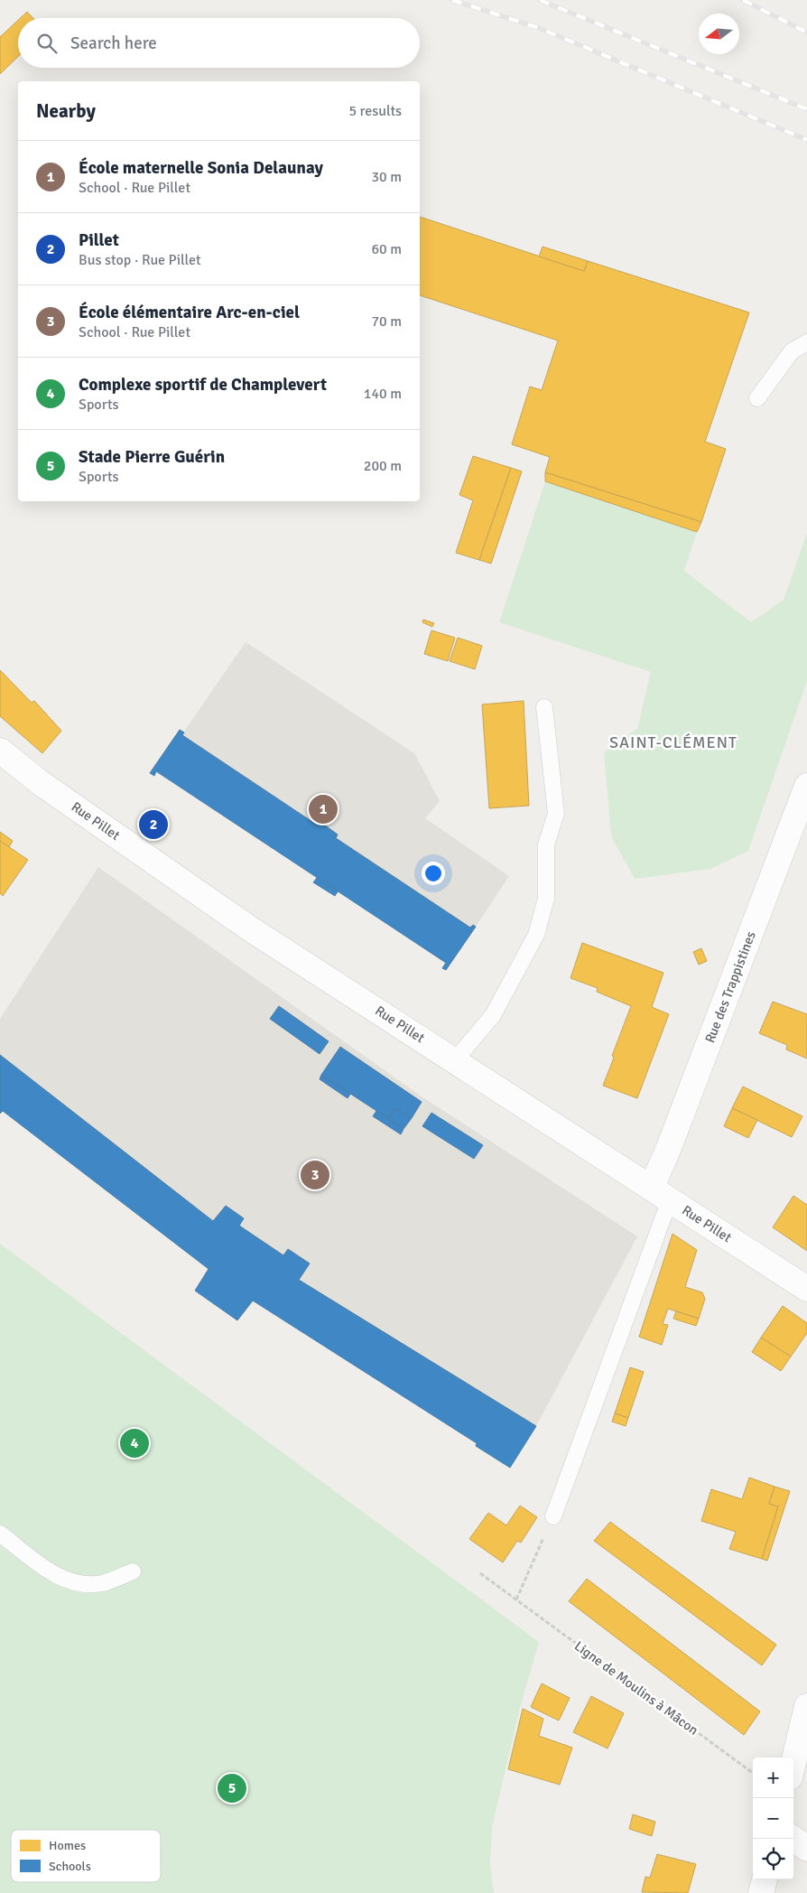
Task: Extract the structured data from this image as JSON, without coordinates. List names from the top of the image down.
{
  "streets": {
    "street": ["Rue Pillet", "Rue des Trappistines"],
    "path": ["Ligne de Moulins à Mâcon"]
  },
  "crossings": [
    ["Rue Pillet", "Rue des Trappistines"]
  ],
  "districts": ["SAINT-CLÉMENT"],
  "legend": ["Homes", "Schools"],
  "north": "left",
  "page": {
    "search": "Search here",
    "heading": ["Nearby", "5 results"],
    "list": [
      {
        "mark": "1",
        "name": "École maternelle Sonia Delaunay",
        "note": "School · Rue Pillet",
        "value": "30 m"
      },
      {
        "mark": "2",
        "name": "Pillet",
        "note": "Bus stop · Rue Pillet",
        "value": "60 m"
      },
      {
        "mark": "3",
        "name": "École élémentaire Arc-en-ciel",
        "note": "School · Rue Pillet",
        "value": "70 m"
      },
      {
        "mark": "4",
        "name": "Complexe sportif de Champlevert",
        "note": "Sports",
        "value": "140 m"
      },
      {
        "mark": "5",
        "name": "Stade Pierre Guérin",
        "note": "Sports",
        "value": "200 m"
      }
    ],
    "pins": [
      "1",
      "2",
      "3",
      "4",
      "5"
    ],
    "map_buttons": ["+", "−"]
  }
}
